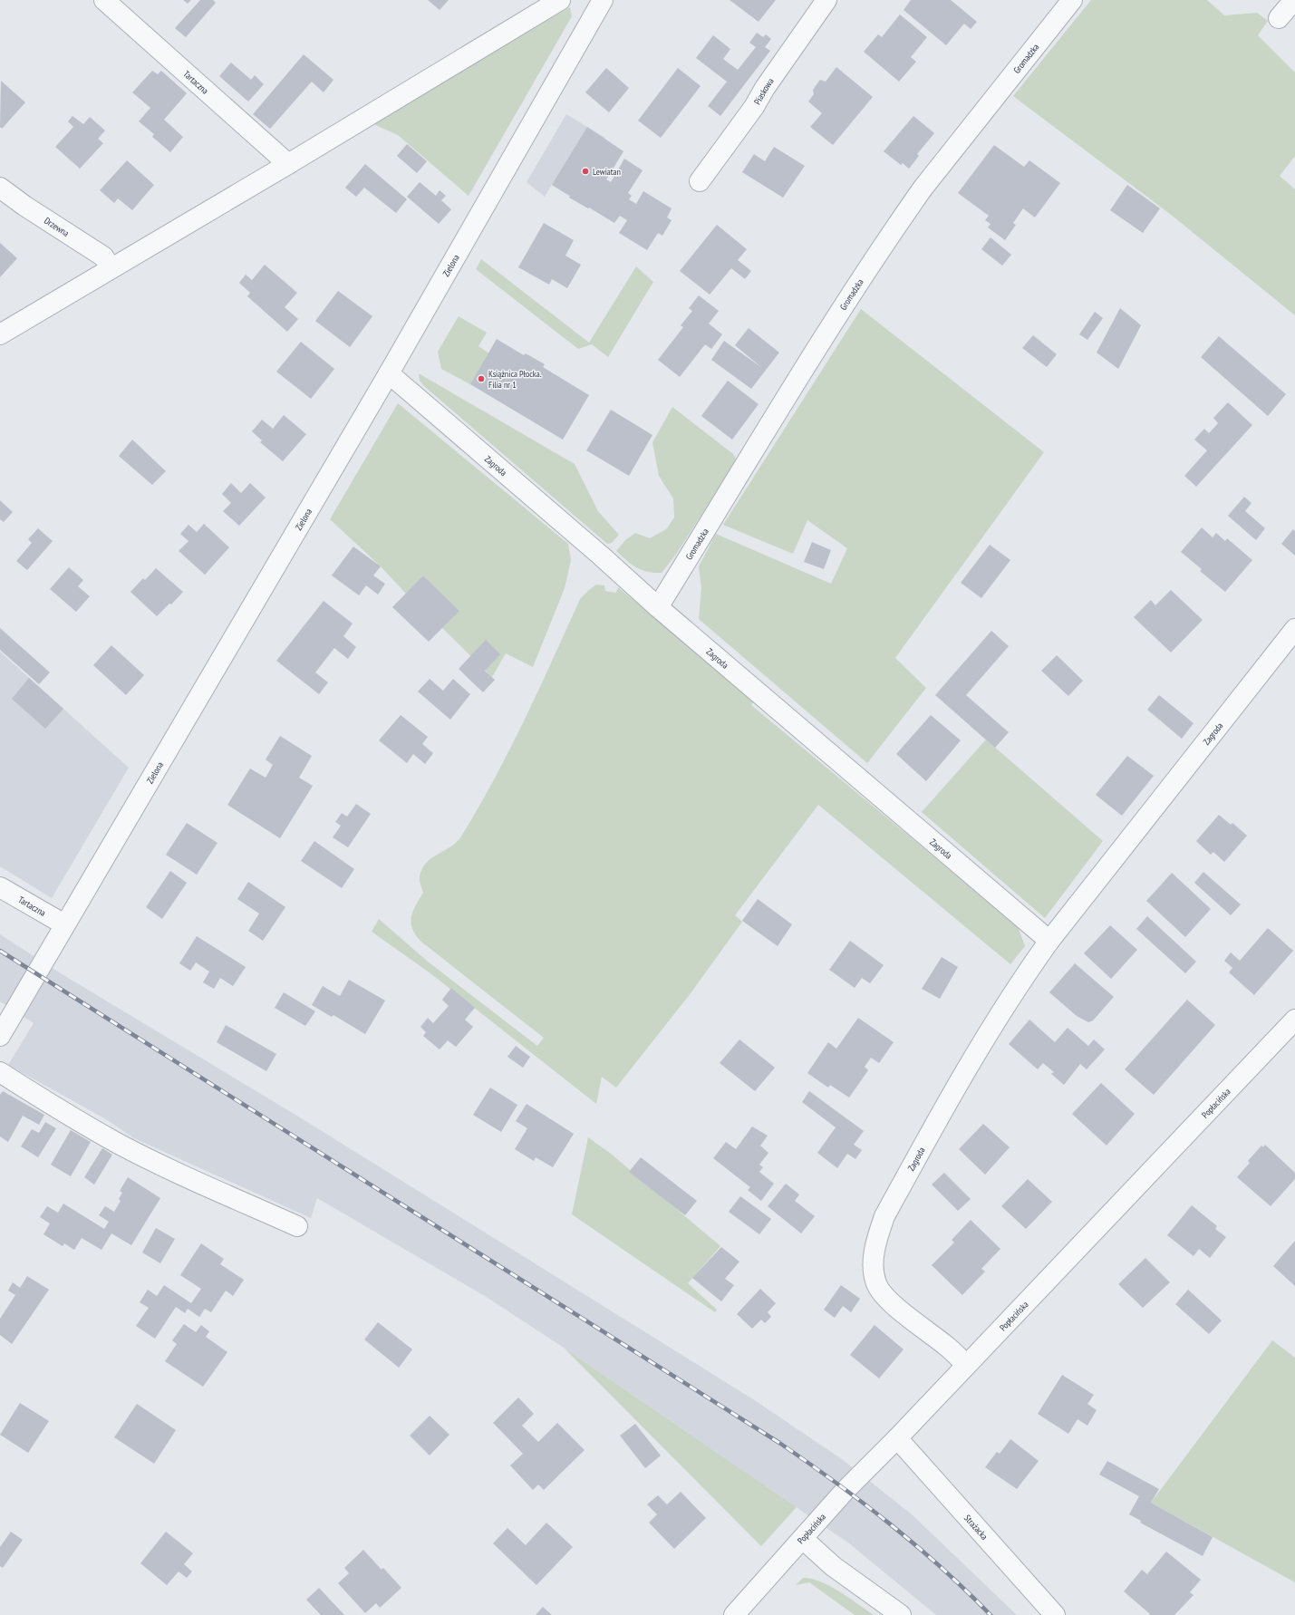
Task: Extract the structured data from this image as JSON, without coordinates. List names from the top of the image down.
{
  "streets": {
    "street": [
      "Gromadzka",
      "Tartaczna",
      "Piaskowa",
      "Drzewna",
      "Zielona",
      "Zagroda",
      "Popłacińska",
      "Strażacka"
    ]
  },
  "crossings": [
    ["Gromadzka", "Zagroda"],
    ["Tartaczna", "Zielona"],
    ["Zielona", "Zagroda"],
    ["Zagroda", "Popłacińska"],
    ["Popłacińska", "Strażacka"]
  ],
  "places": ["Lewiatan", "Książnica Płocka. Filia nr 1"]
}
